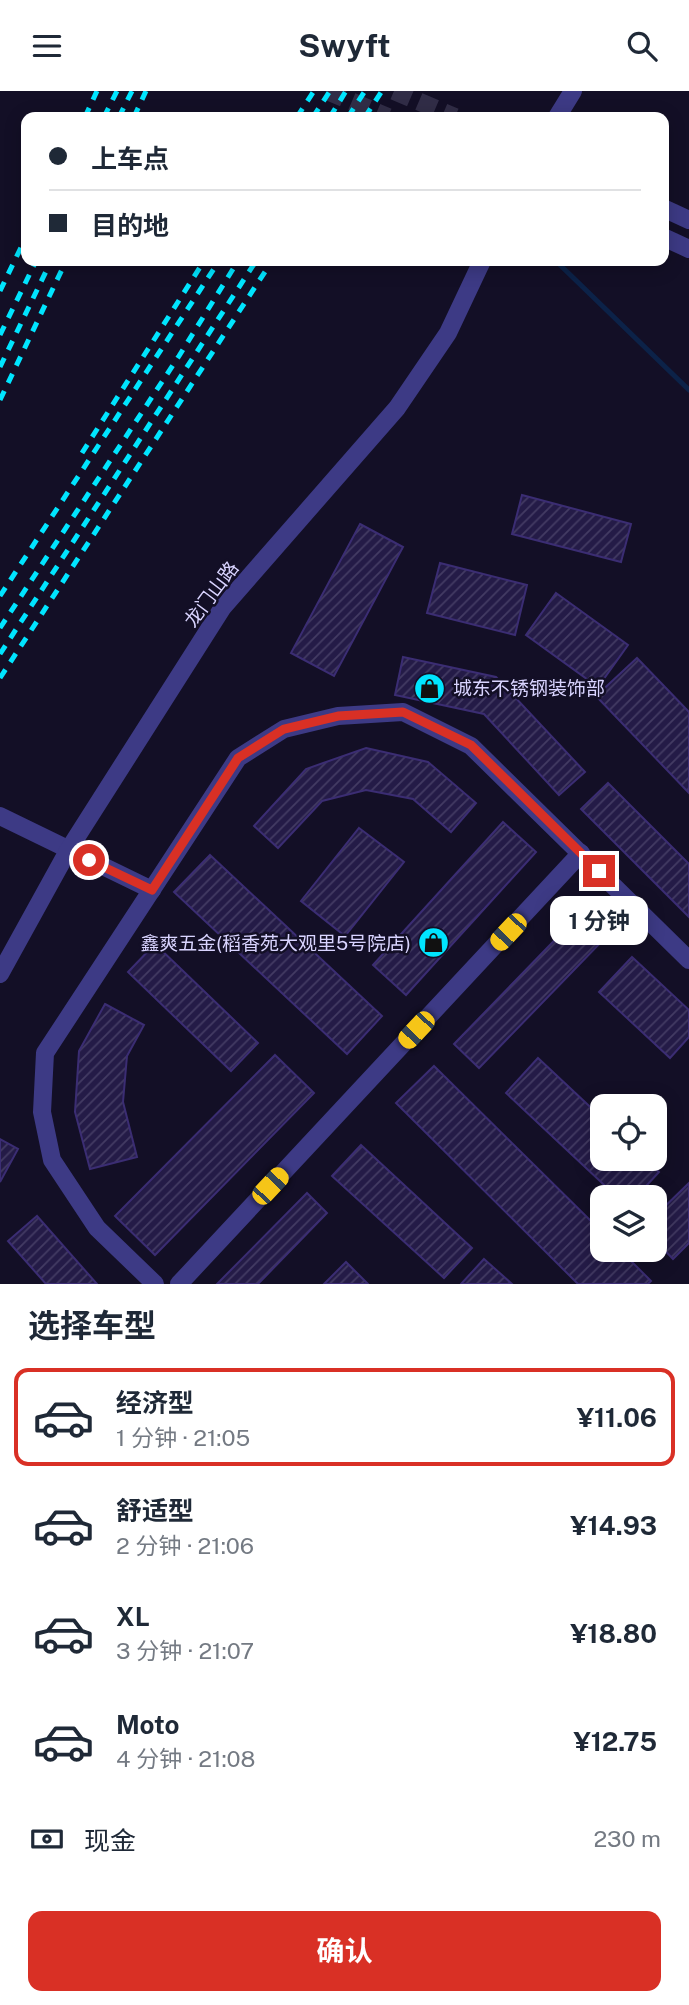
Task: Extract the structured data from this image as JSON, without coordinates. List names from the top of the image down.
{
  "streets": {
    "street": ["龙门山路"]
  },
  "places": {
    "shop": ["城东不锈钢装饰部", "鑫爽五金(稻香苑大观里5号院店)"]
  },
  "page": {
    "header": "Swyft",
    "banner": ["上车点", "目的地"],
    "bubble": "1 分钟",
    "heading": "选择车型",
    "list": [
      {
        "name": "经济型",
        "note": "1 分钟 · 21:05",
        "value": "¥11.06"
      },
      {
        "name": "舒适型",
        "note": "2 分钟 · 21:06",
        "value": "¥14.93"
      },
      {
        "name": "XL",
        "note": "3 分钟 · 21:07",
        "value": "¥18.80"
      },
      {
        "name": "Moto",
        "note": "4 分钟 · 21:08",
        "value": "¥12.75"
      }
    ],
    "pay": ["现金", "230 m"],
    "buttons": "确认"
  }
}
